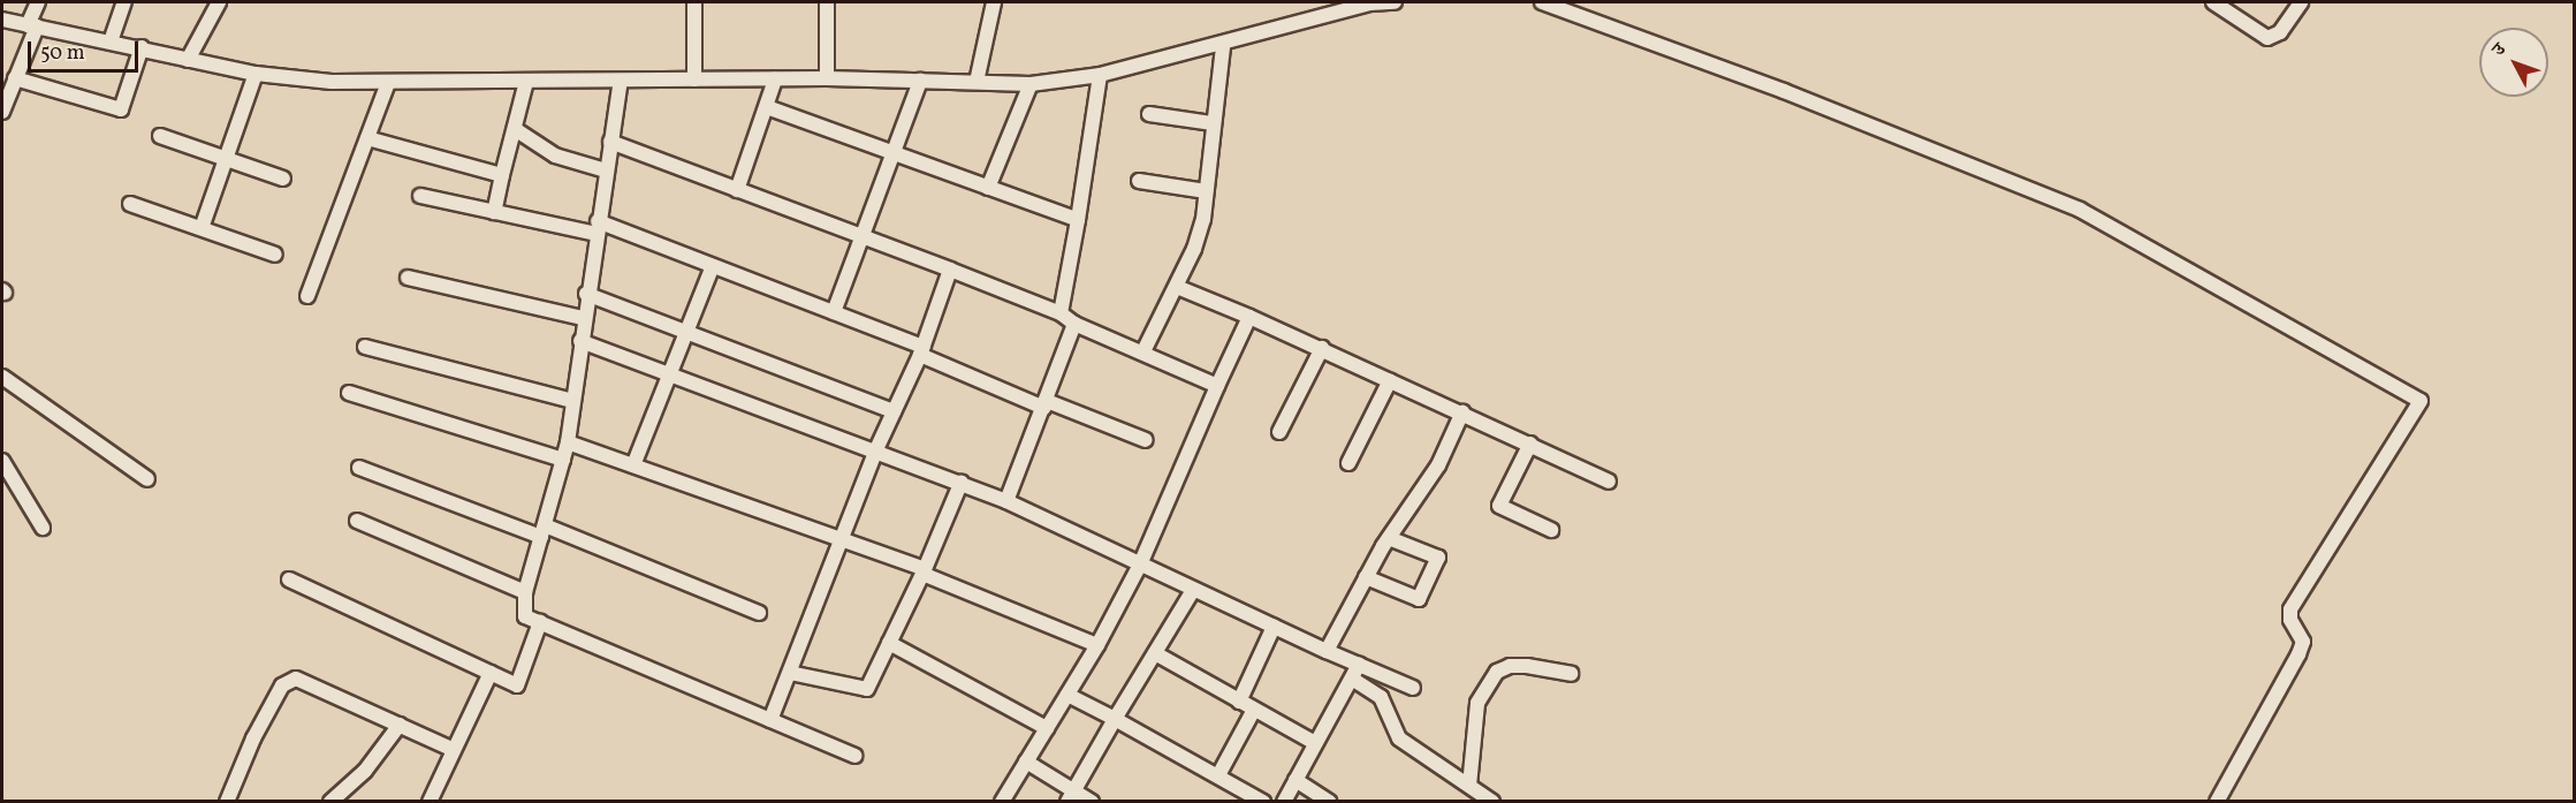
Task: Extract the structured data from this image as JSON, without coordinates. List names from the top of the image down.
{
  "scale_bar": "50 m",
  "north": "top left"
}
